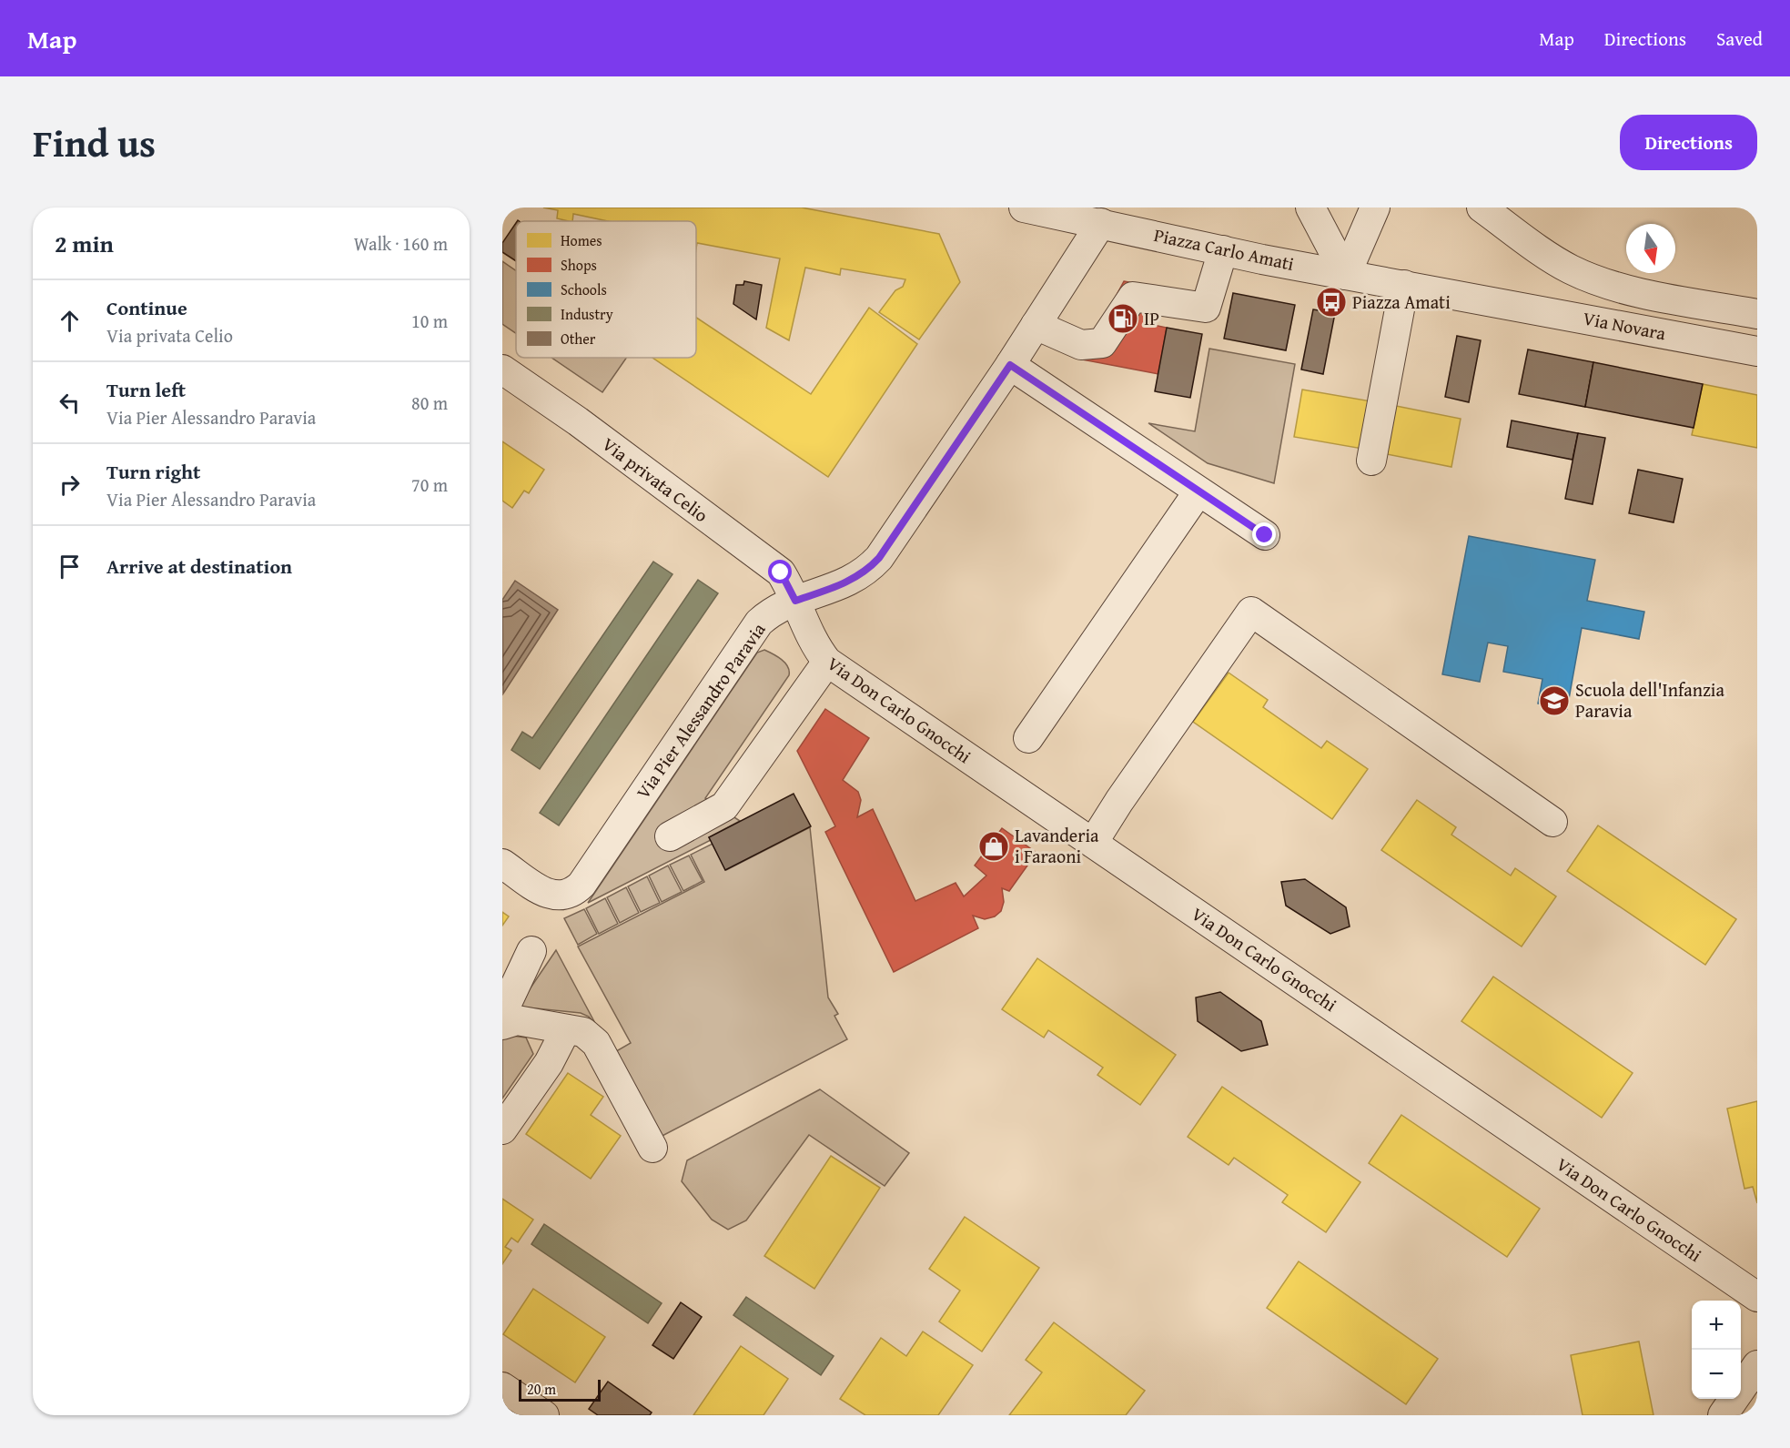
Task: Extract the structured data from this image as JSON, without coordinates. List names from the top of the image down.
{
  "streets": {
    "street": [
      "Piazza Carlo Amati",
      "Via Novara",
      "Via privata Celio",
      "Via Don Carlo Gnocchi",
      "Via Pier Alessandro Paravia"
    ]
  },
  "crossings": [
    ["Piazza Carlo Amati", "Via Novara"],
    ["Piazza Carlo Amati", "Via Pier Alessandro Paravia"],
    ["Via privata Celio", "Via Don Carlo Gnocchi"],
    ["Via privata Celio", "Via Pier Alessandro Paravia"],
    ["Via Don Carlo Gnocchi", "Via Pier Alessandro Paravia"]
  ],
  "places": {
    "bus stop": ["Piazza Amati"],
    "fuel station": ["IP"],
    "school or university": ["Scuola dell'Infanzia Paravia"],
    "shop": ["Lavanderia i Faraoni"]
  },
  "legend": [
    "Homes",
    "Shops",
    "Schools",
    "Industry",
    "Other"
  ],
  "scale_bar": "20 m",
  "north": "bottom",
  "page": {
    "header": "Map",
    "nav": ["Map", "Directions", "Saved"],
    "title": "Find us",
    "buttons": "Directions",
    "heading": ["2 min", "Walk · 160 m"],
    "list": [
      ["Continue", "Via privata Celio", "10 m"],
      ["Turn left", "Via Pier Alessandro Paravia", "80 m"],
      ["Turn right", "Via Pier Alessandro Paravia", "70 m"],
      "Arrive at destination"
    ],
    "map_buttons": ["+", "−"],
    "scale": "20 m"
  }
}
